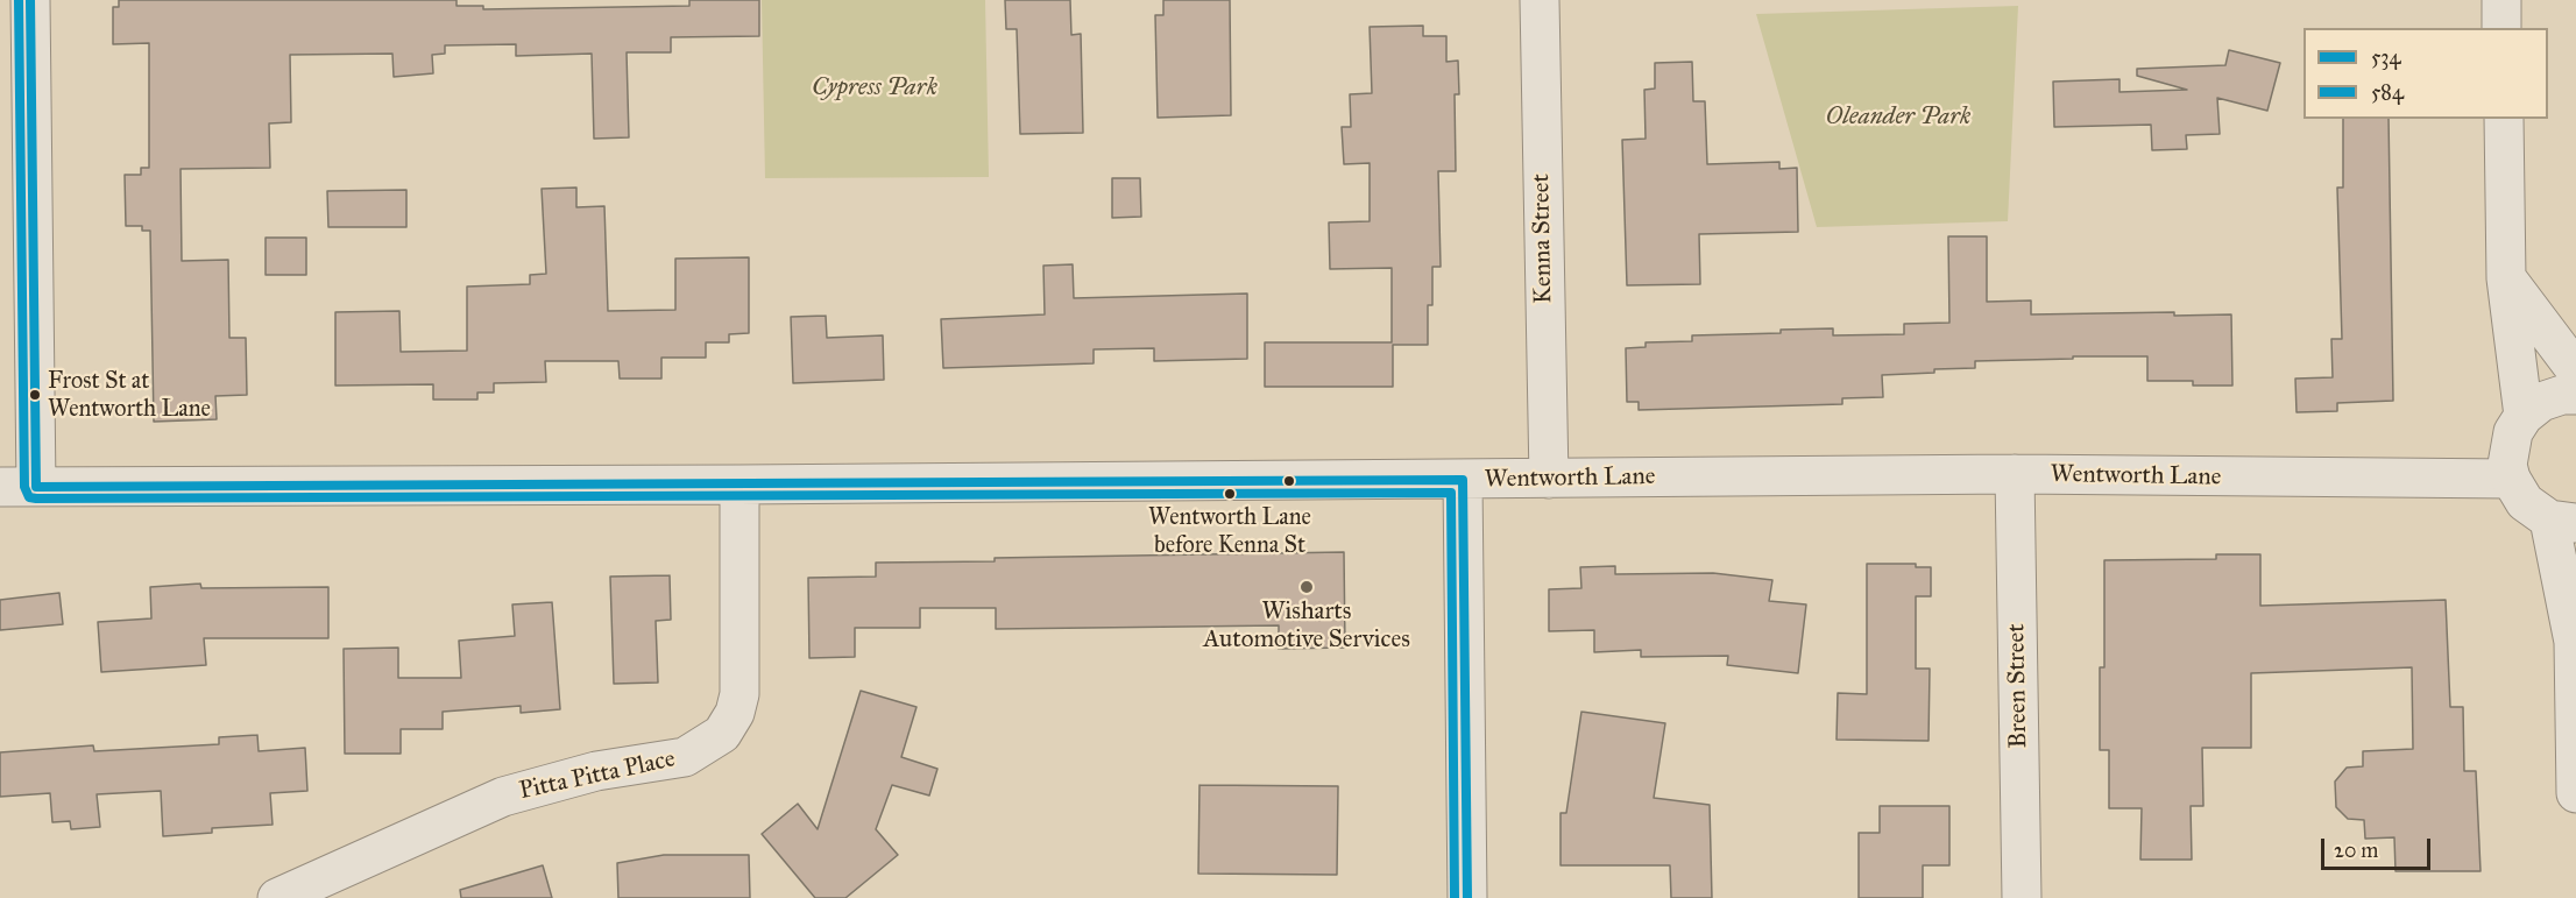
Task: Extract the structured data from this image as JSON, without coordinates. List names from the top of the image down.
{
  "streets": {
    "street": [
      "Kenna Street",
      "Wentworth Lane",
      "Breen Street",
      "Pitta Pitta Place"
    ]
  },
  "crossings": [
    ["Kenna Street", "Wentworth Lane"],
    ["Wentworth Lane", "Breen Street"],
    ["Wentworth Lane", "Pitta Pitta Place"]
  ],
  "parks": ["Cypress Park", "Oleander Park"],
  "places": ["Frost St at Wentworth Lane", "Wentworth Lane before Kenna St", "Wisharts Automotive Services"],
  "lines": ["transit line 534", "transit line 584"],
  "legend": ["534", "584"],
  "scale_bar": "20 m"
}
